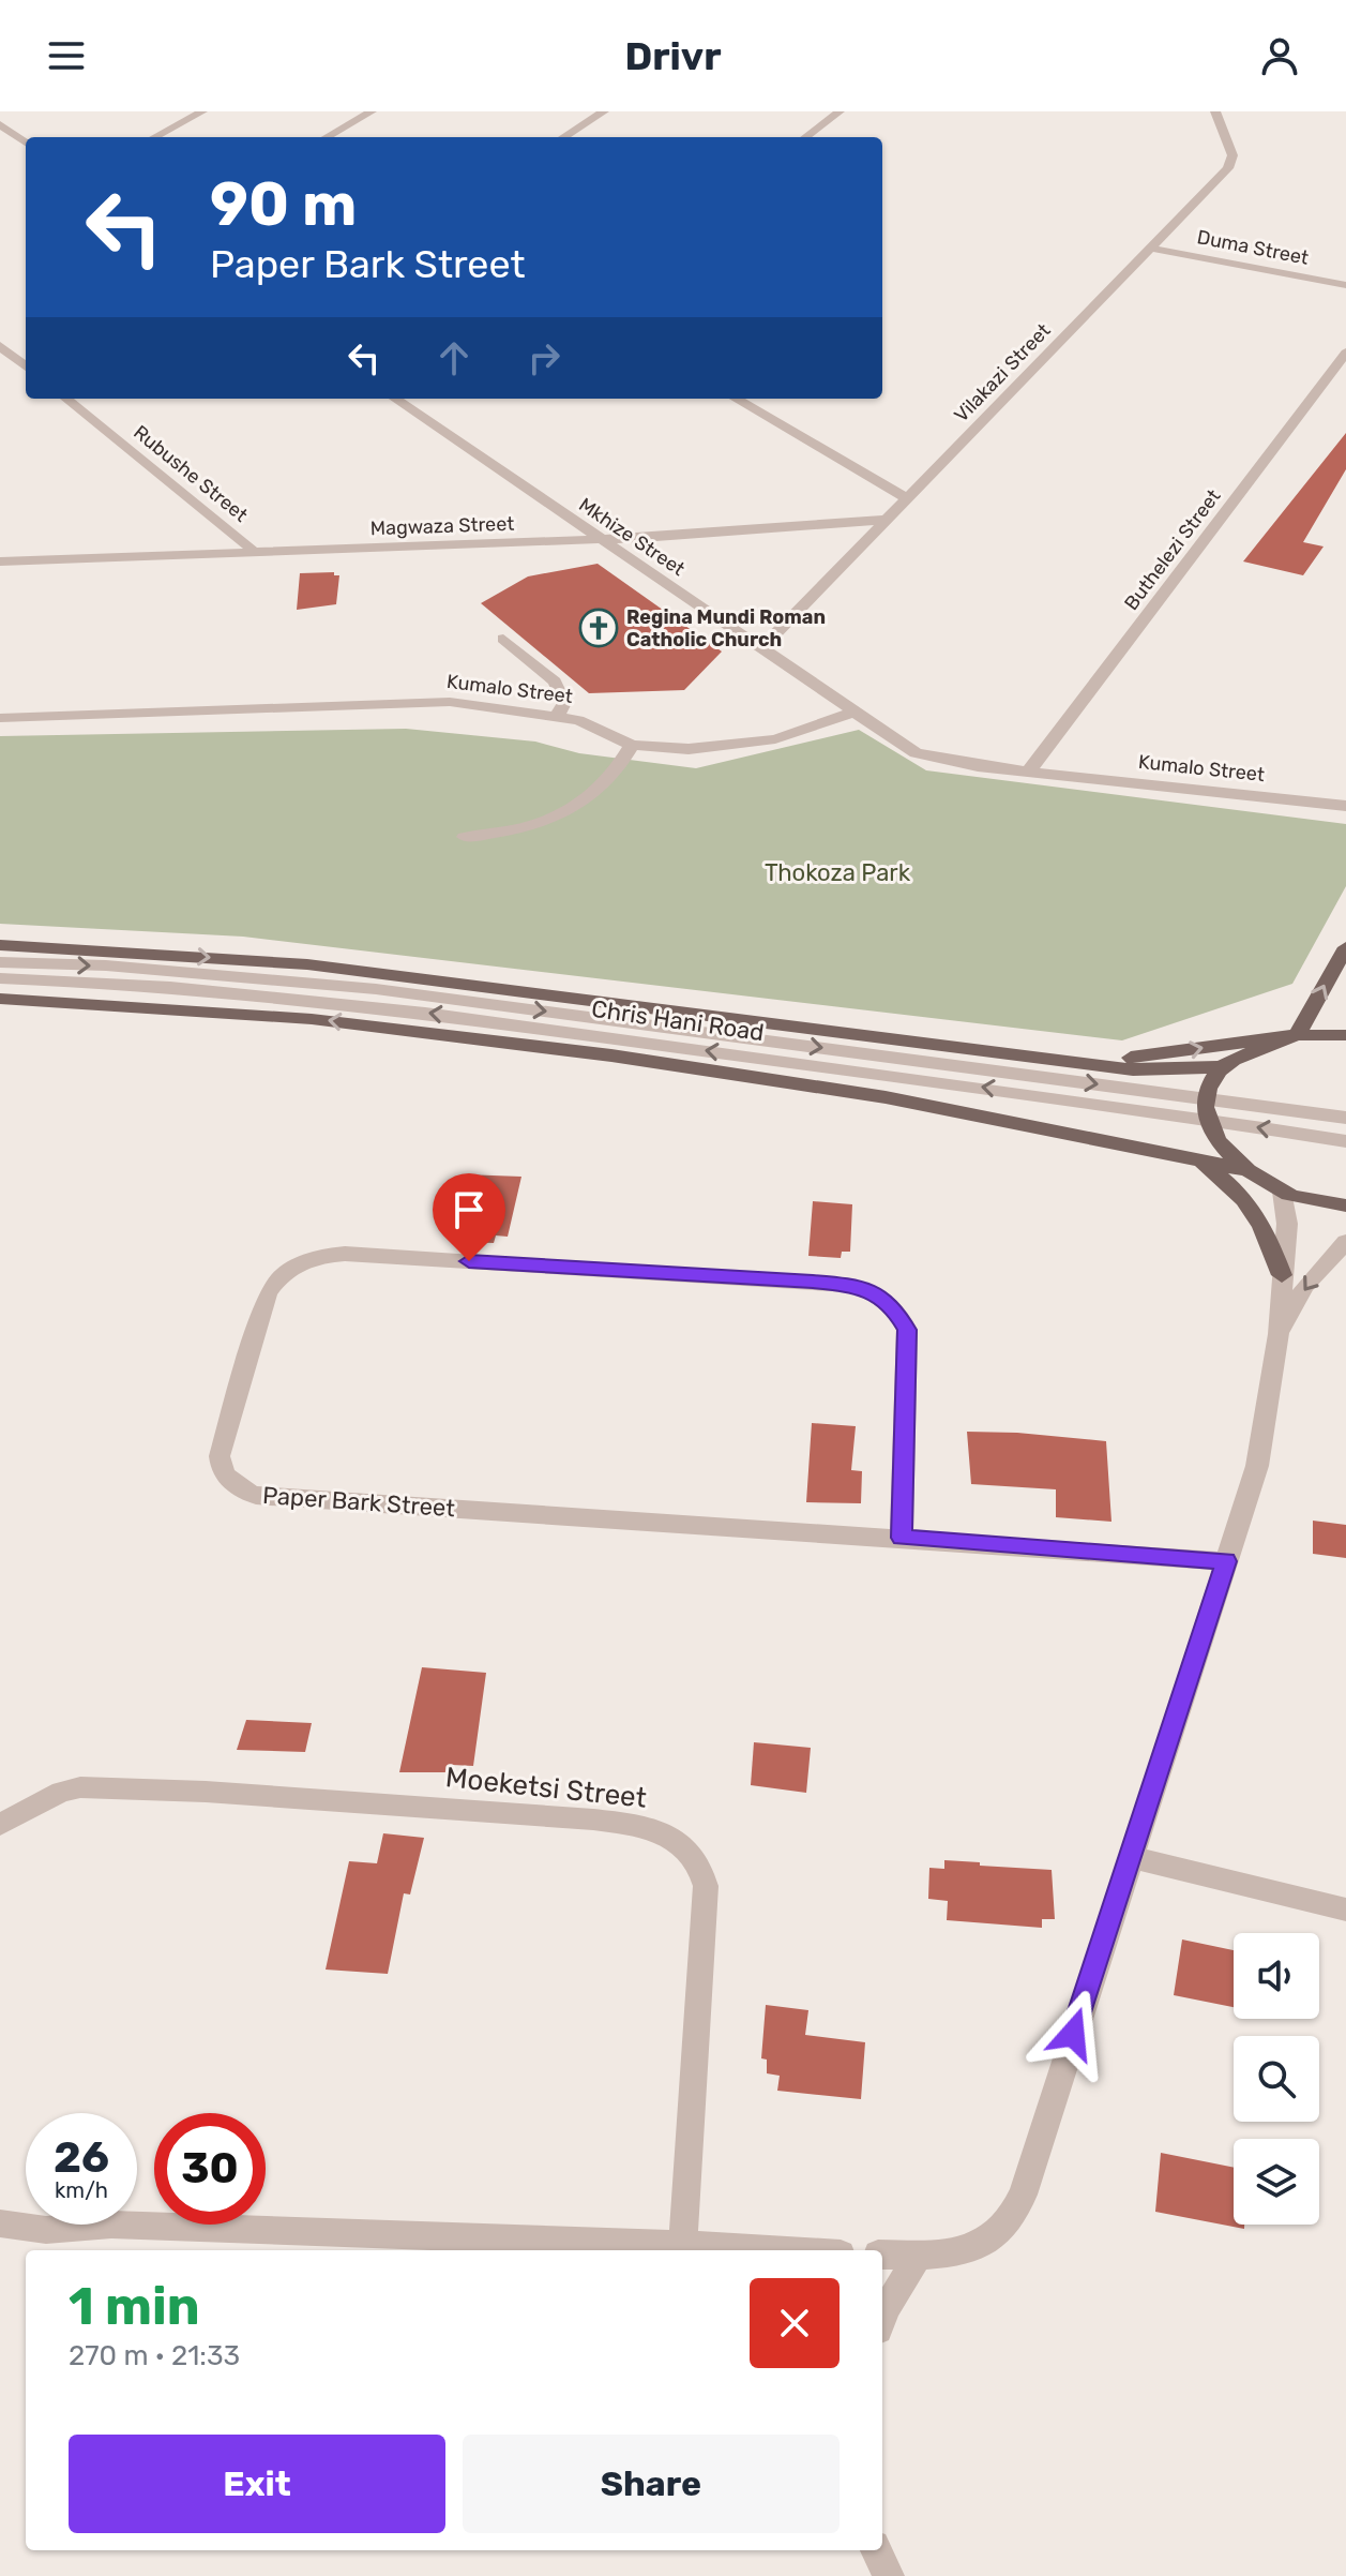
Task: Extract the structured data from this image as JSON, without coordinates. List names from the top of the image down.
{
  "streets": {
    "main road": ["Chris Hani Road"],
    "street": [
      "Duma Street",
      "Vilakazi Street",
      "Rubushe Street",
      "Magwaza Street",
      "Mkhize Street",
      "Buthelezi Street",
      "Kumalo Street",
      "Paper Bark Street",
      "Moeketsi Street"
    ]
  },
  "crossings": [
    ["Duma Street", "Vilakazi Street"],
    ["Vilakazi Street", "Magwaza Street"],
    ["Vilakazi Street", "Mkhize Street"],
    ["Rubushe Street", "Magwaza Street"],
    ["Magwaza Street", "Mkhize Street"],
    ["Mkhize Street", "Kumalo Street"],
    ["Buthelezi Street", "Kumalo Street"]
  ],
  "parks": ["Thokoza Park"],
  "places": {
    "church": ["Regina Mundi Roman Catholic Church"]
  },
  "page": {
    "header": "Drivr",
    "turn": ["90 m", "Paper Bark Street"],
    "speed": "26 km/h",
    "limit": "30",
    "heading": ["1 min", "270 m · 21:33"],
    "buttons": ["Exit", "Share"]
  }
}
